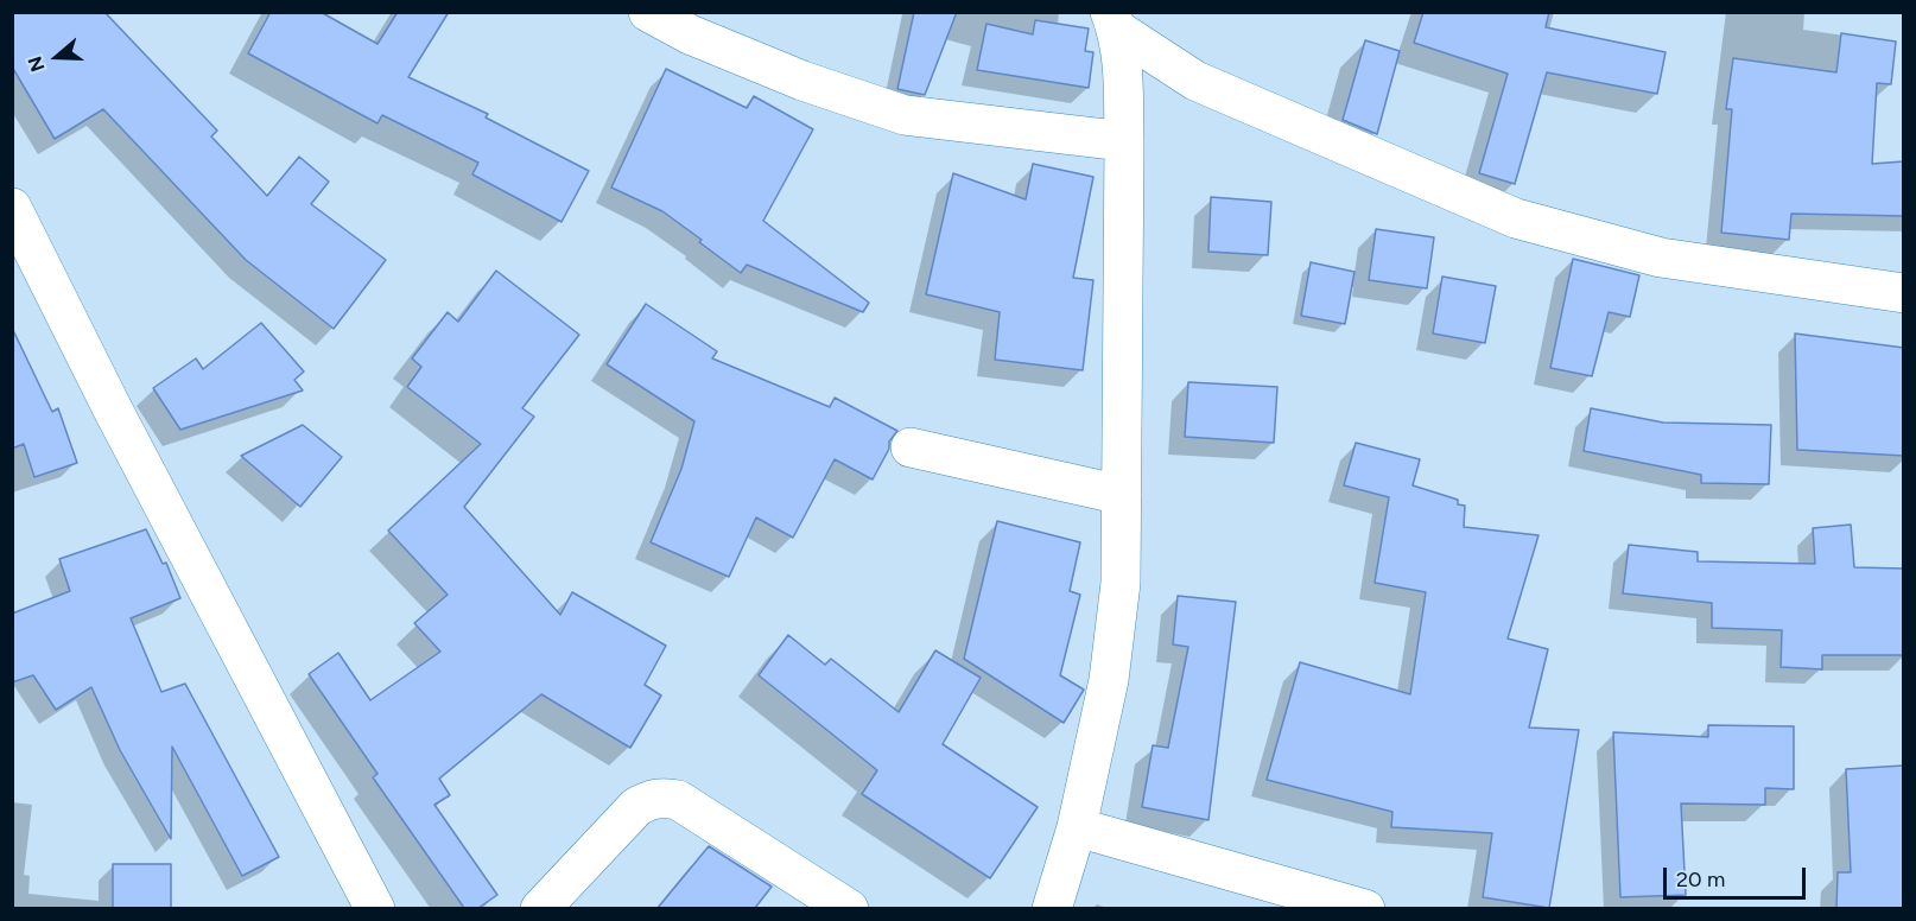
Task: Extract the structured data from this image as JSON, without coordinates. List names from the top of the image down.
{
  "scale_bar": "20 m",
  "north": "left"
}
